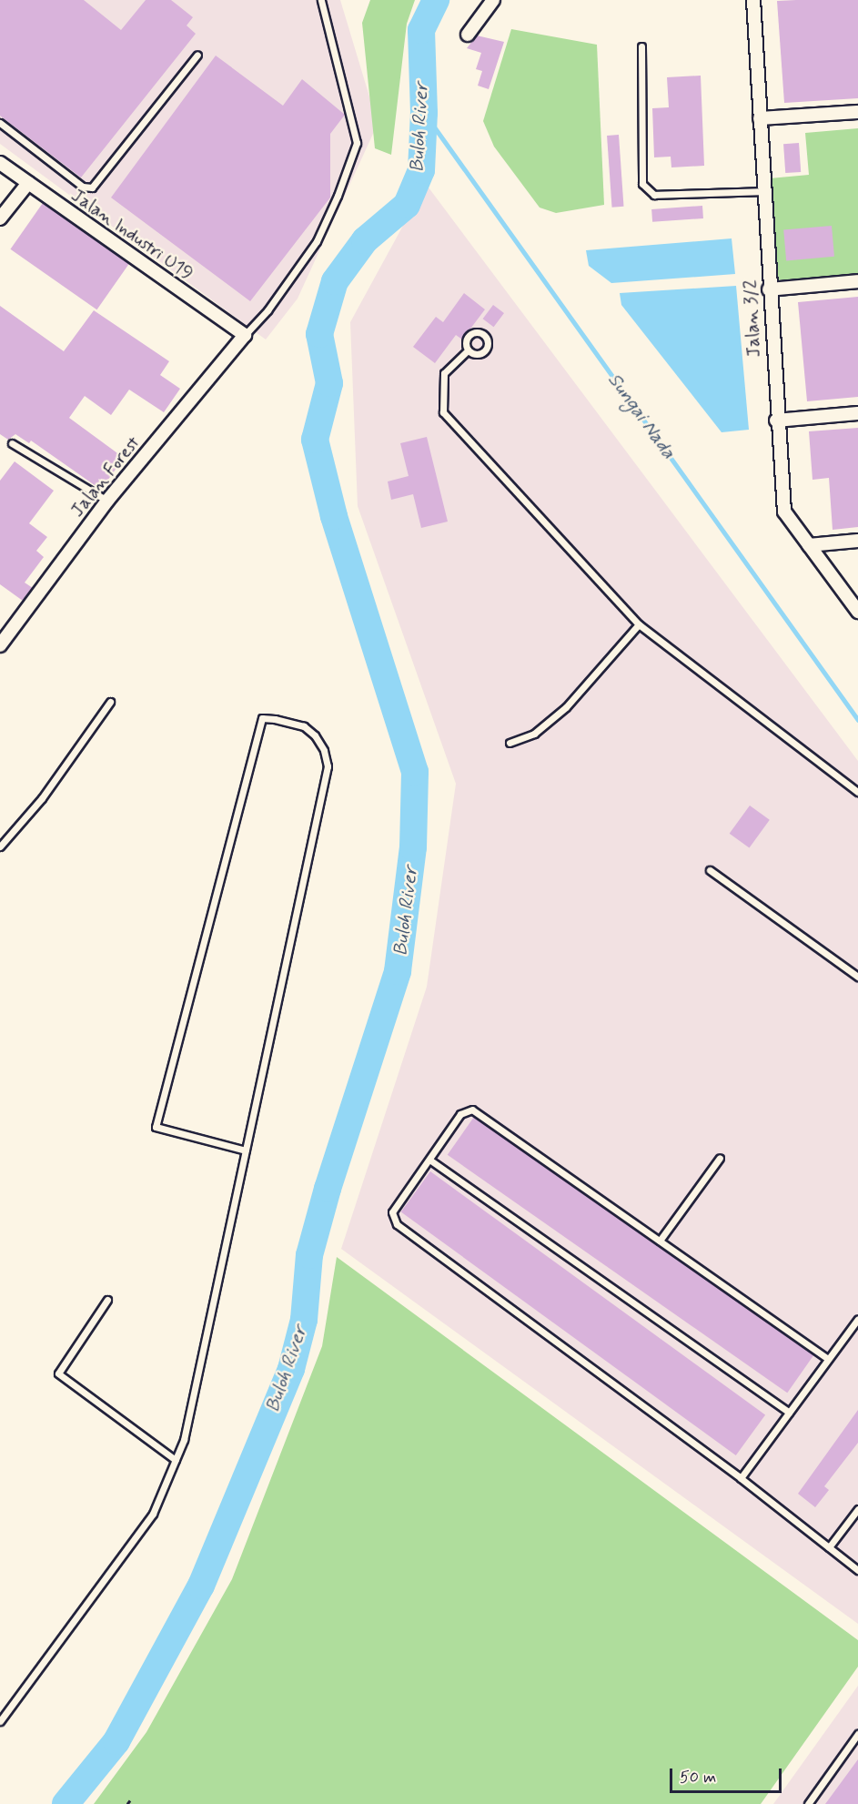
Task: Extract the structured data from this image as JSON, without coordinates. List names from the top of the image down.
{
  "streets": {
    "street": ["Jalan Industri U19", "Jalan 3/2", "Jalan Forest"]
  },
  "crossings": [
    ["Jalan Industri U19", "Jalan Forest"]
  ],
  "water": ["Buloh River", "Sungai Nada"],
  "scale_bar": "50 m"
}
